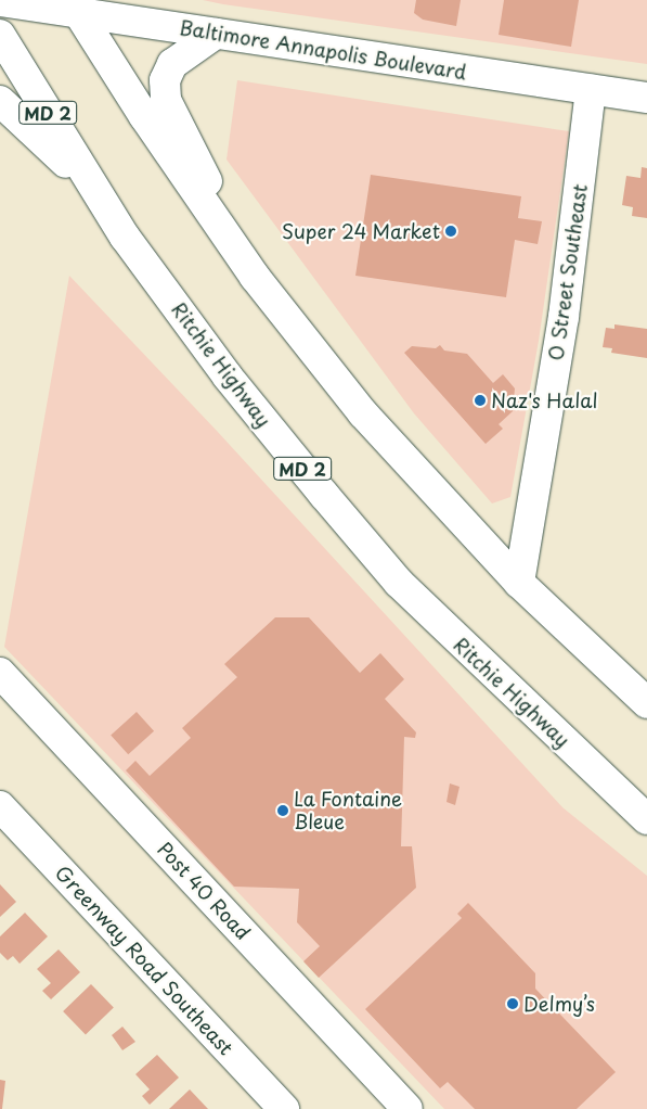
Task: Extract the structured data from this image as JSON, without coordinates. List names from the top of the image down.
{
  "streets": {
    "main road": [
      "Baltimore Annapolis Boulevard",
      "MD 2",
      "O Street Southeast",
      "Ritchie Highway",
      "Post 40 Road",
      "Greenway Road Southeast"
    ]
  },
  "crossings": [
    ["Baltimore Annapolis Boulevard", "O Street Southeast"]
  ],
  "places": [
    "Super 24 Market",
    "Naz's Halal",
    "La Fontaine Bleue",
    "Delmy’s"
  ]
}
